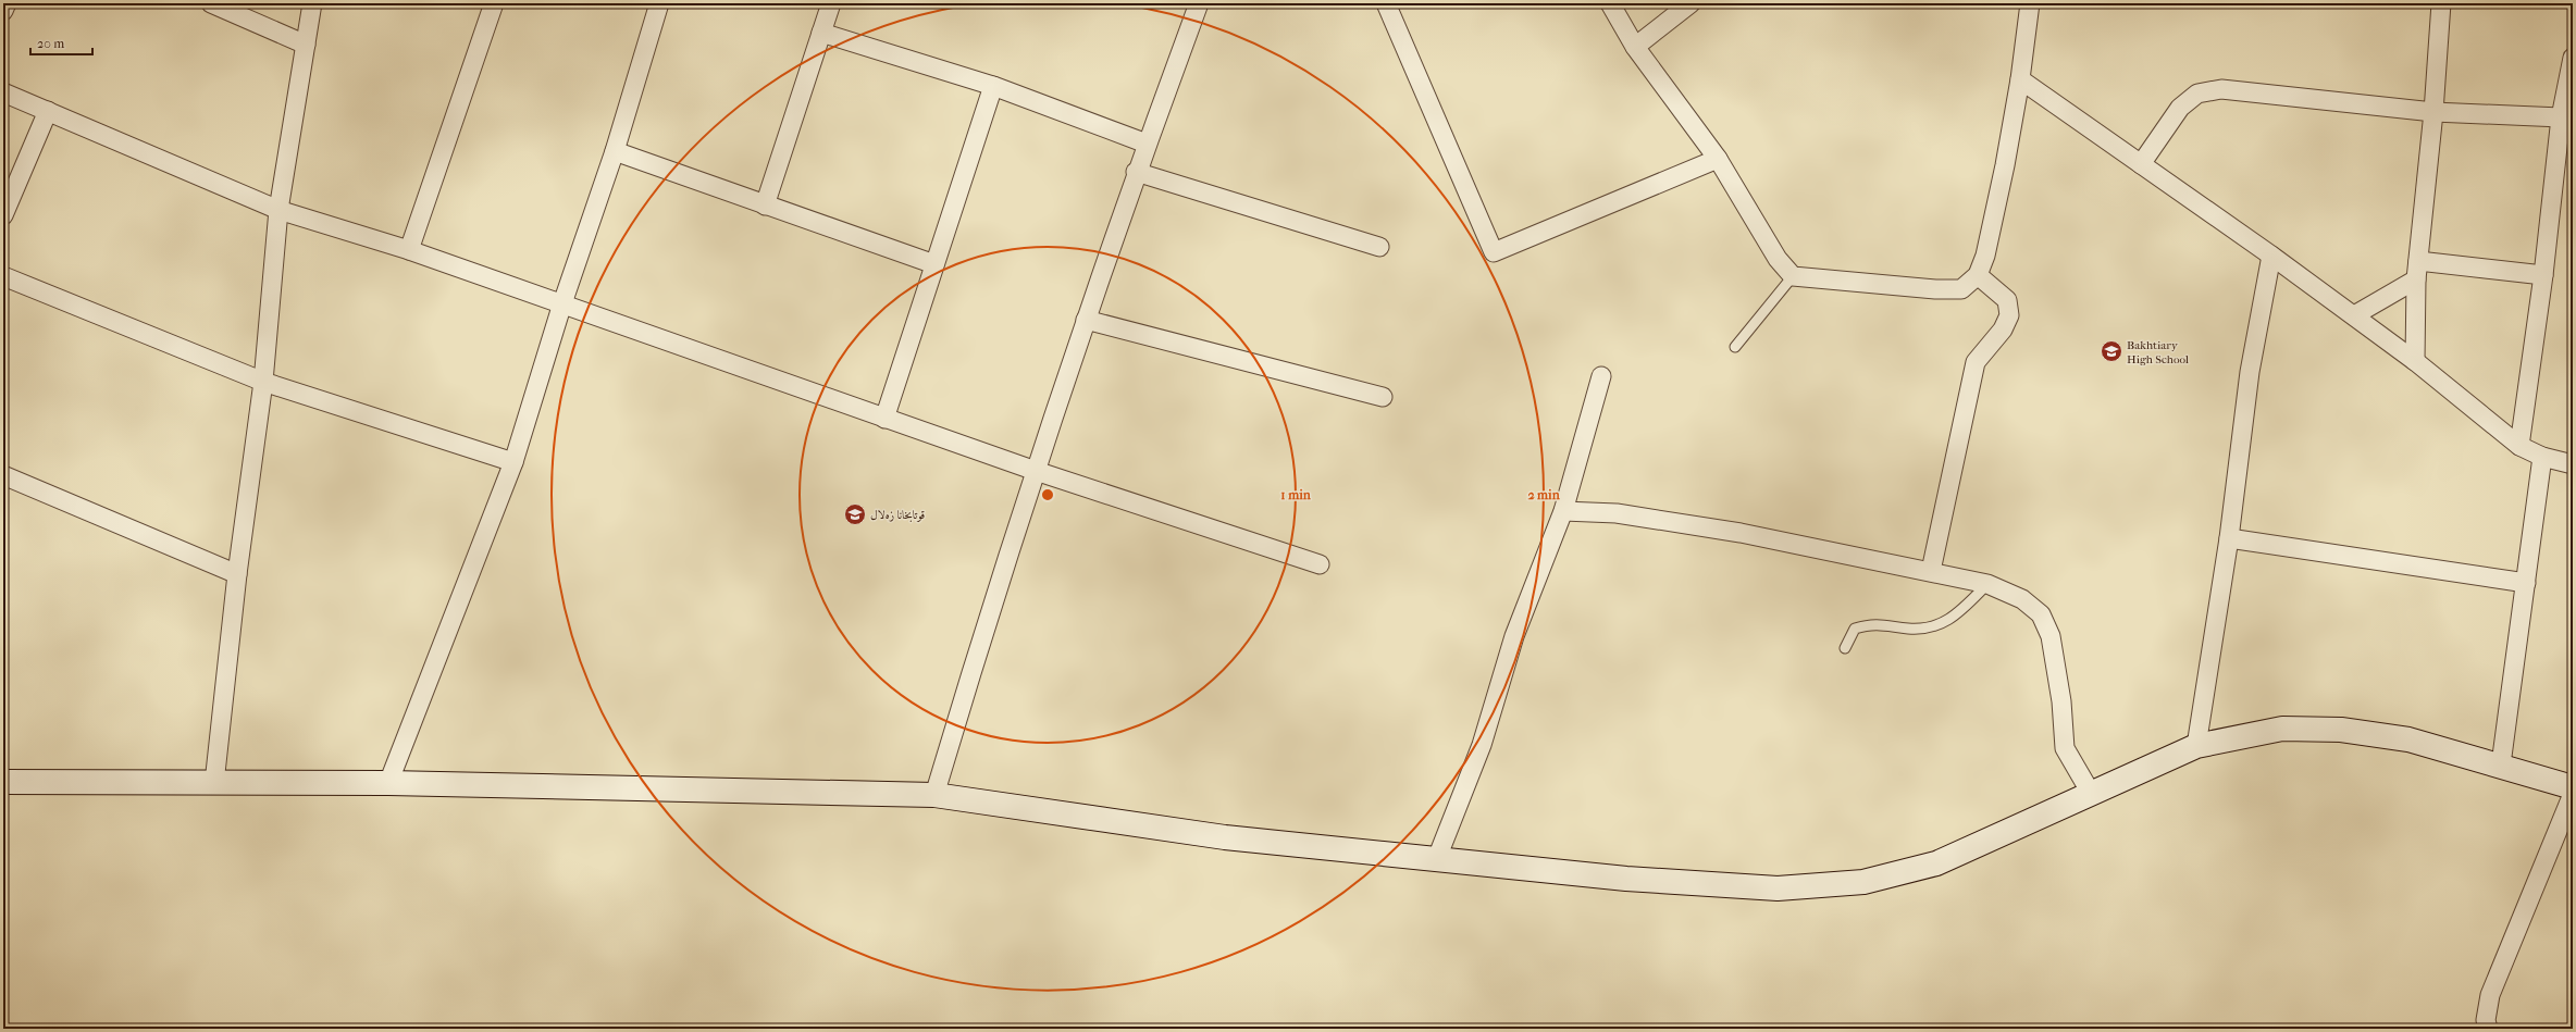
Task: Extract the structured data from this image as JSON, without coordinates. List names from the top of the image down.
{
  "places": {
    "school or university": ["Bakhtiary High School", "قوتابخانا زەلال"]
  },
  "scale_bar": "20 m",
  "rings": ["1 min", "2 min"]
}
